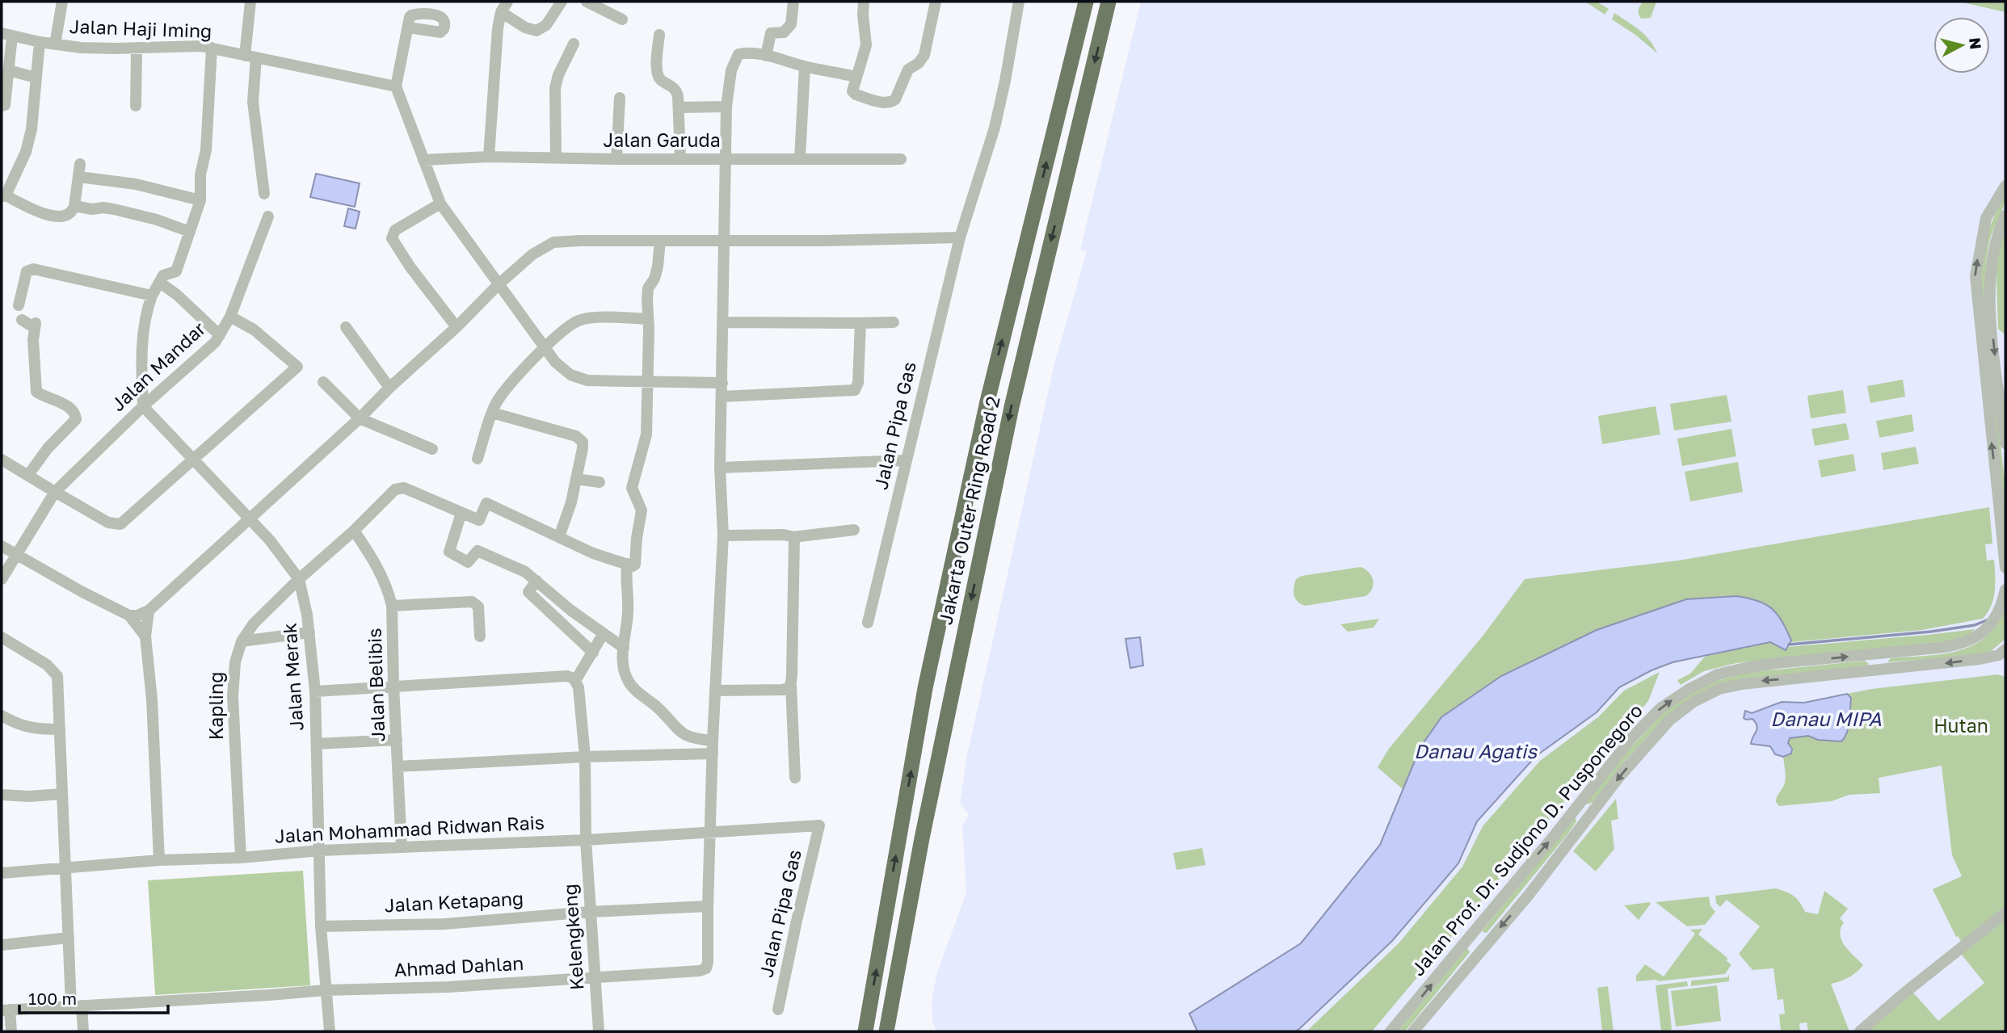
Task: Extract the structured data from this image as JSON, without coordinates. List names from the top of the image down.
{
  "streets": {
    "highway": ["Jakarta Outer Ring Road 2"],
    "street": [
      "Jalan Haji Iming",
      "Jalan Garuda",
      "Jalan Mandar",
      "Jalan Pipa Gas",
      "Jalan Merak",
      "Jalan Belibis",
      "Kapling",
      "Jalan Mohammad Ridwan Rais",
      "Jalan Prof. Dr. Sudjono D. Pusponegoro",
      "Jalan Ketapang",
      "Kelengkeng",
      "Ahmad Dahlan"
    ]
  },
  "crossings": [
    ["Jalan Mandar", "Jalan Merak"],
    ["Jalan Pipa Gas", "Jalan Mohammad Ridwan Rais"],
    ["Jalan Merak", "Kapling"],
    ["Jalan Merak", "Jalan Mohammad Ridwan Rais"],
    ["Jalan Belibis", "Kapling"],
    ["Jalan Belibis", "Jalan Mohammad Ridwan Rais"],
    ["Kapling", "Jalan Mohammad Ridwan Rais"],
    ["Jalan Mohammad Ridwan Rais", "Kelengkeng"],
    ["Jalan Ketapang", "Kelengkeng"],
    ["Jalan Ketapang", "Ahmad Dahlan"],
    ["Kelengkeng", "Ahmad Dahlan"]
  ],
  "water": ["Danau MIPA", "Danau Agatis"],
  "parks": ["Hutan"],
  "scale_bar": "100 m",
  "north": "right"
}
